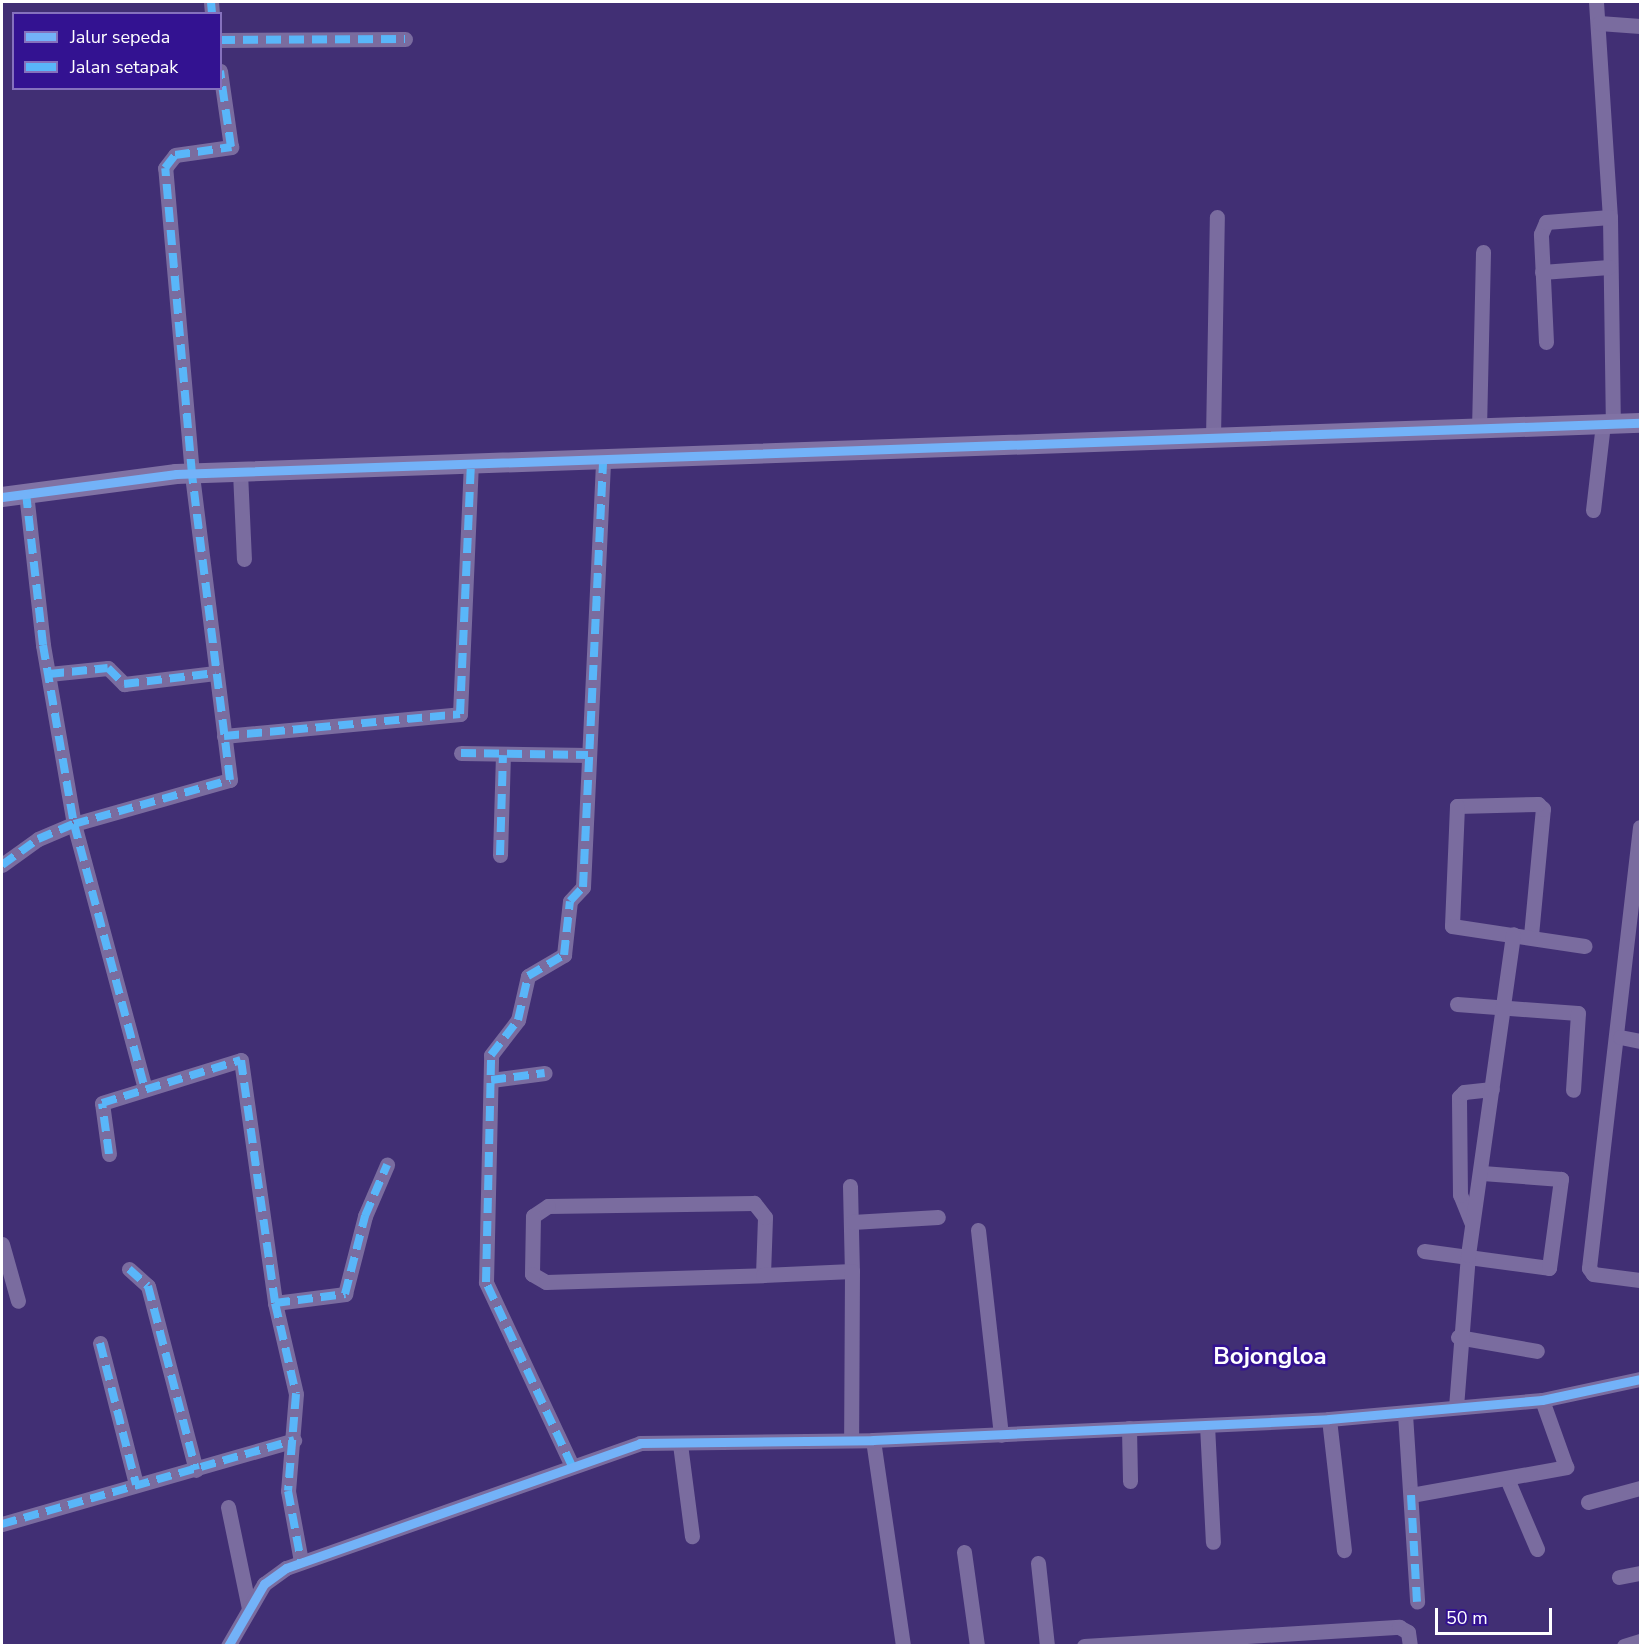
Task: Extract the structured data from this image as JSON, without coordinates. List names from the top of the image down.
{
  "districts": ["Bojongloa"],
  "legend": ["Jalur sepeda", "Jalan setapak"],
  "scale_bar": "50 m"
}
